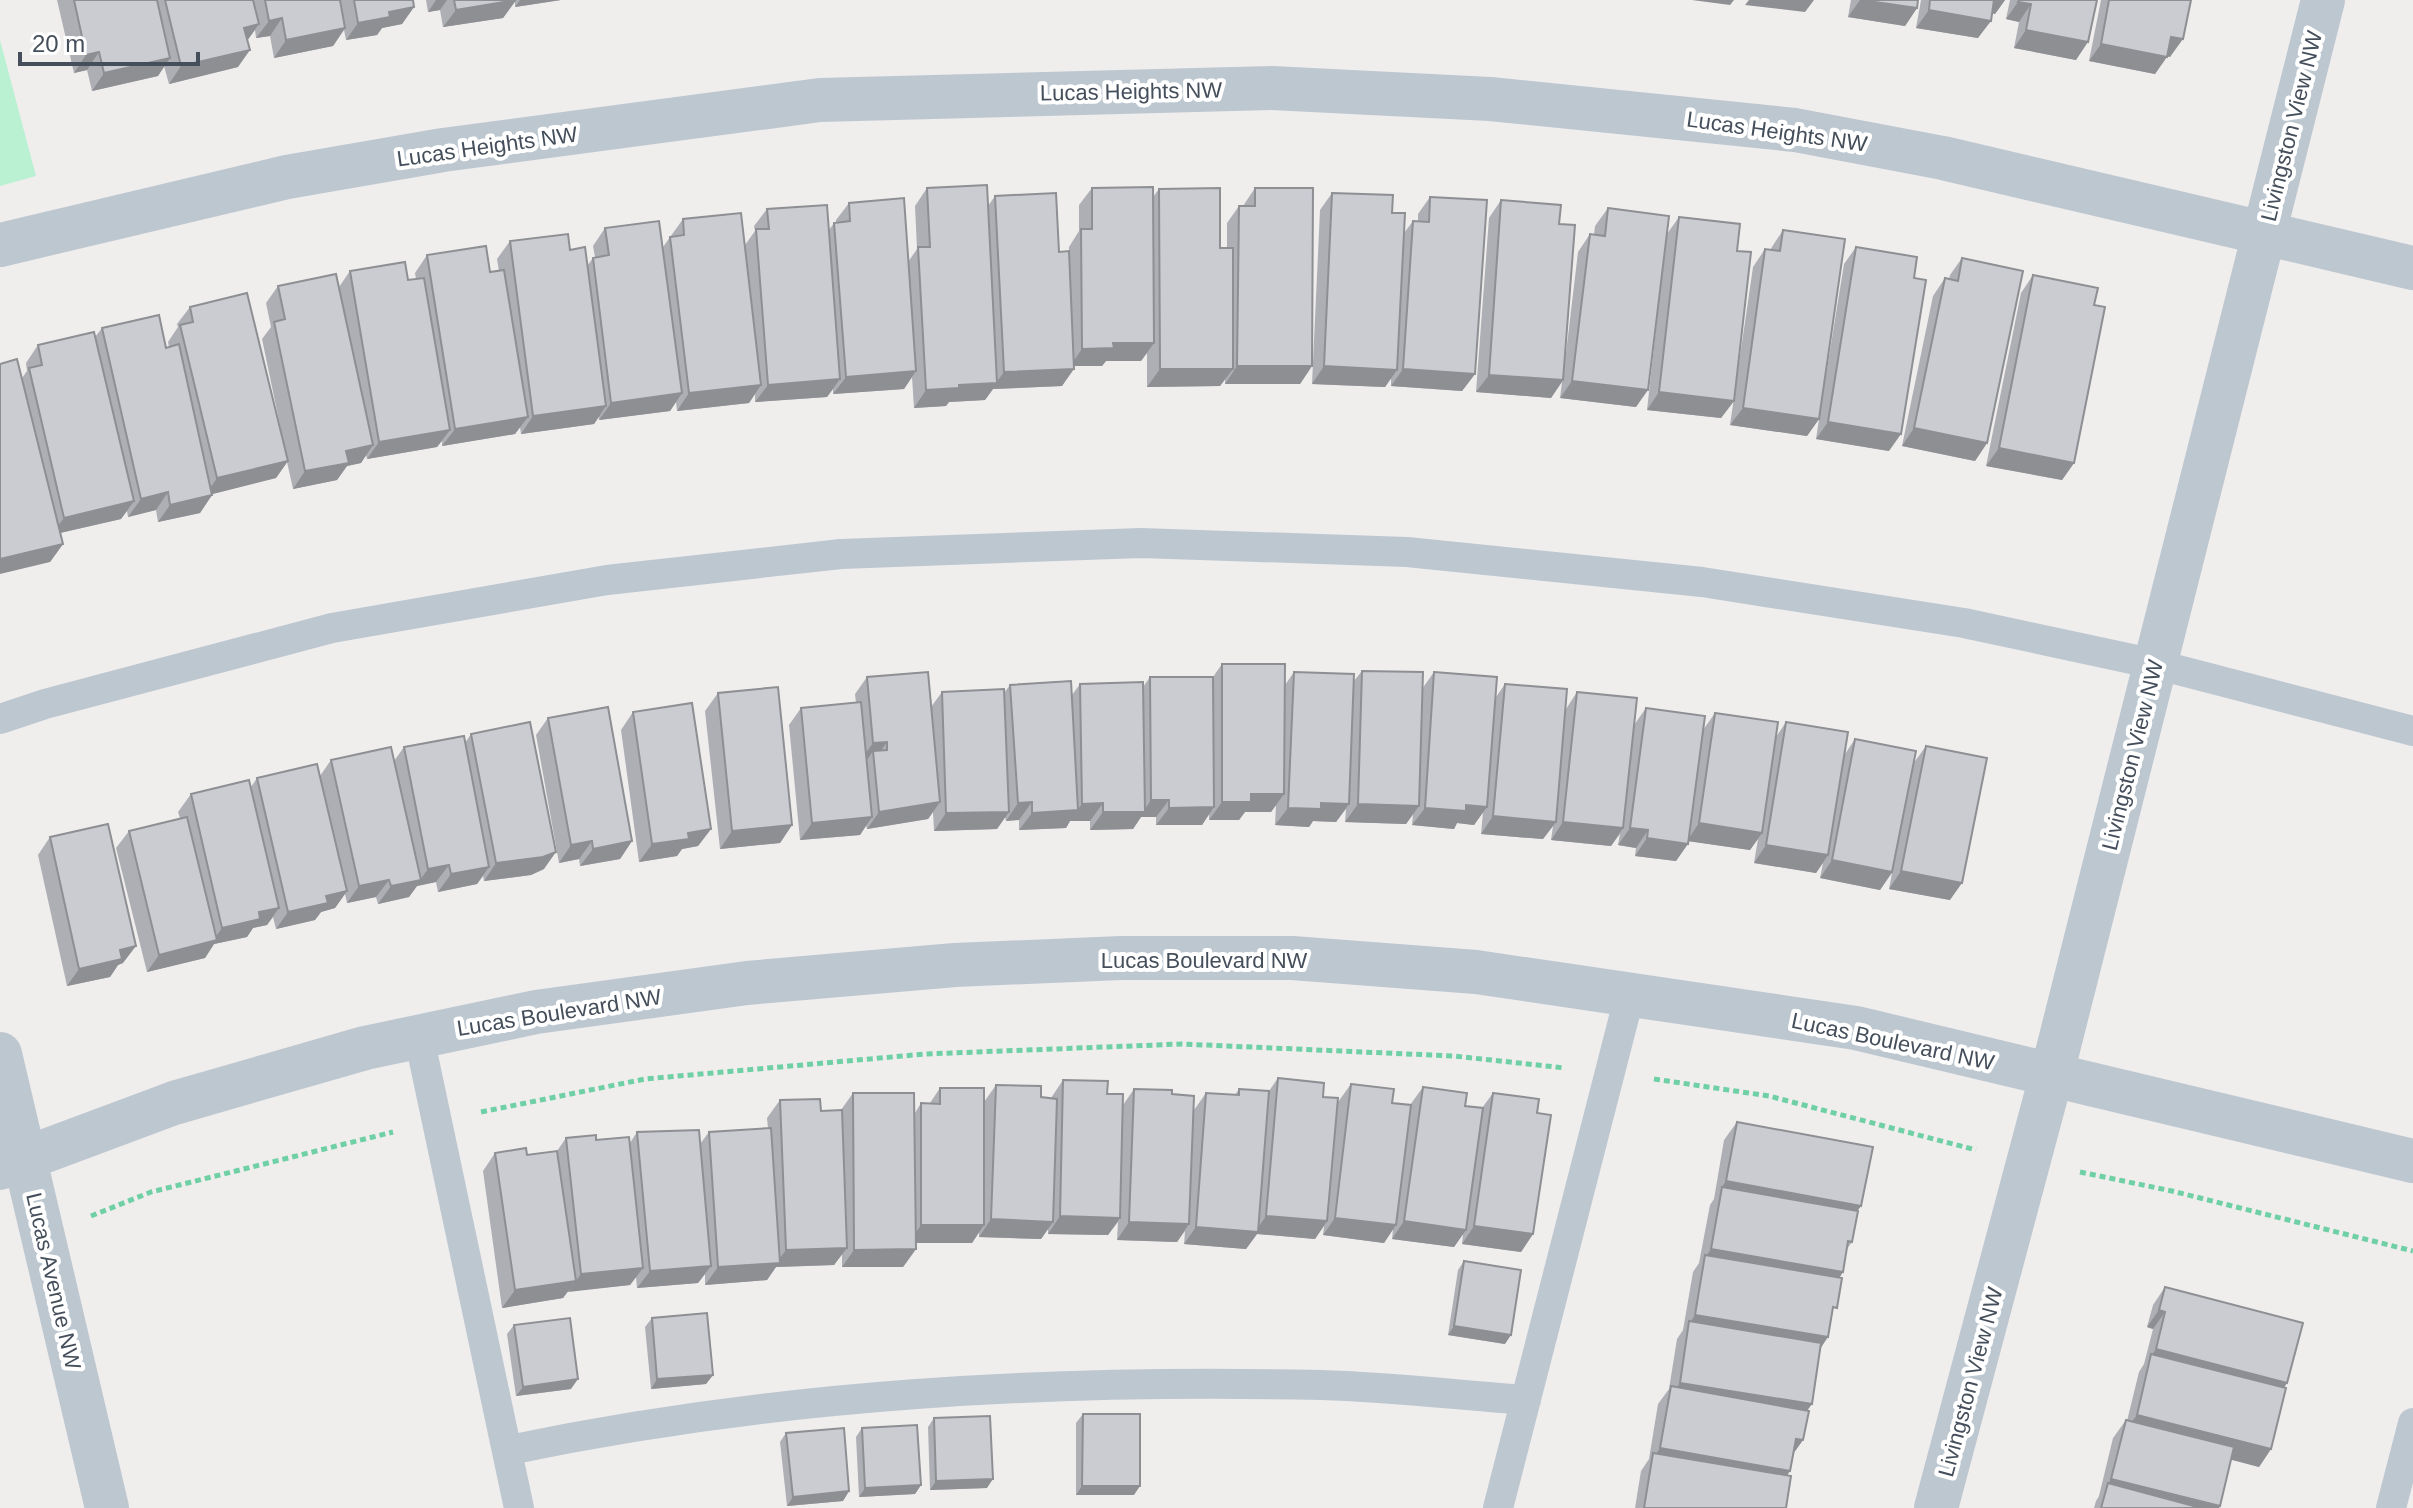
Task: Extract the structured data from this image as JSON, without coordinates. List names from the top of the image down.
{
  "streets": {
    "street": [
      "Lucas Heights NW",
      "Livingston View NW",
      "Lucas Boulevard NW",
      "Lucas Avenue NW"
    ]
  },
  "crossings": [
    ["Lucas Heights NW", "Livingston View NW"],
    ["Livingston View NW", "Lucas Boulevard NW"],
    ["Lucas Boulevard NW", "Lucas Avenue NW"]
  ],
  "scale_bar": "20 m"
}
